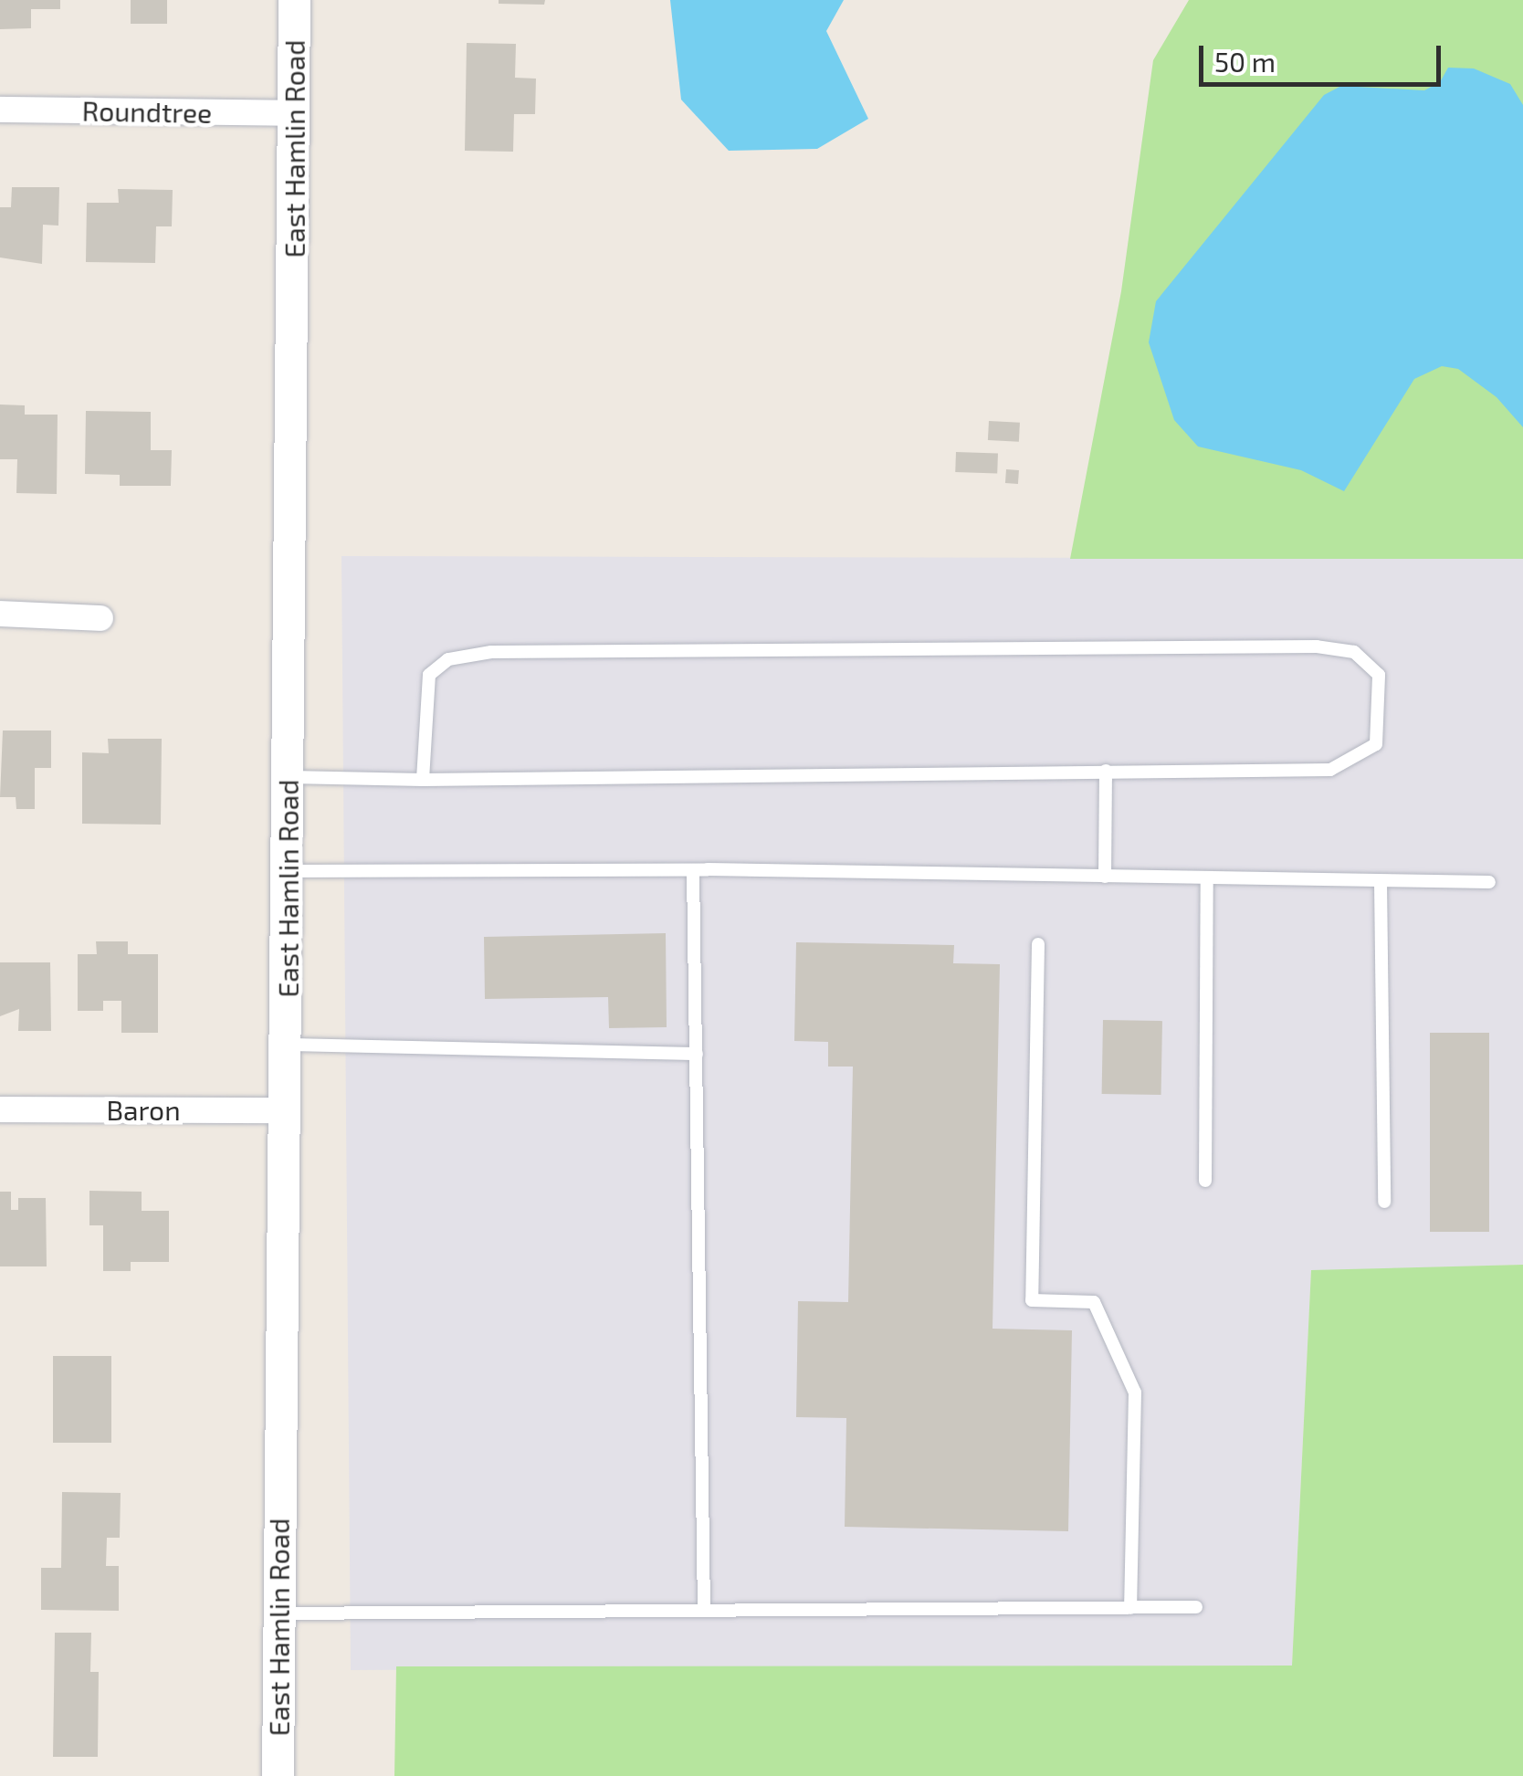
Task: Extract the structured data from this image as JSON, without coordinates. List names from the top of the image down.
{
  "streets": {
    "street": ["Roundtree", "East Hamlin Road", "Baron"]
  },
  "crossings": [
    ["Roundtree", "East Hamlin Road"],
    ["East Hamlin Road", "Baron"]
  ],
  "scale_bar": "50 m"
}
